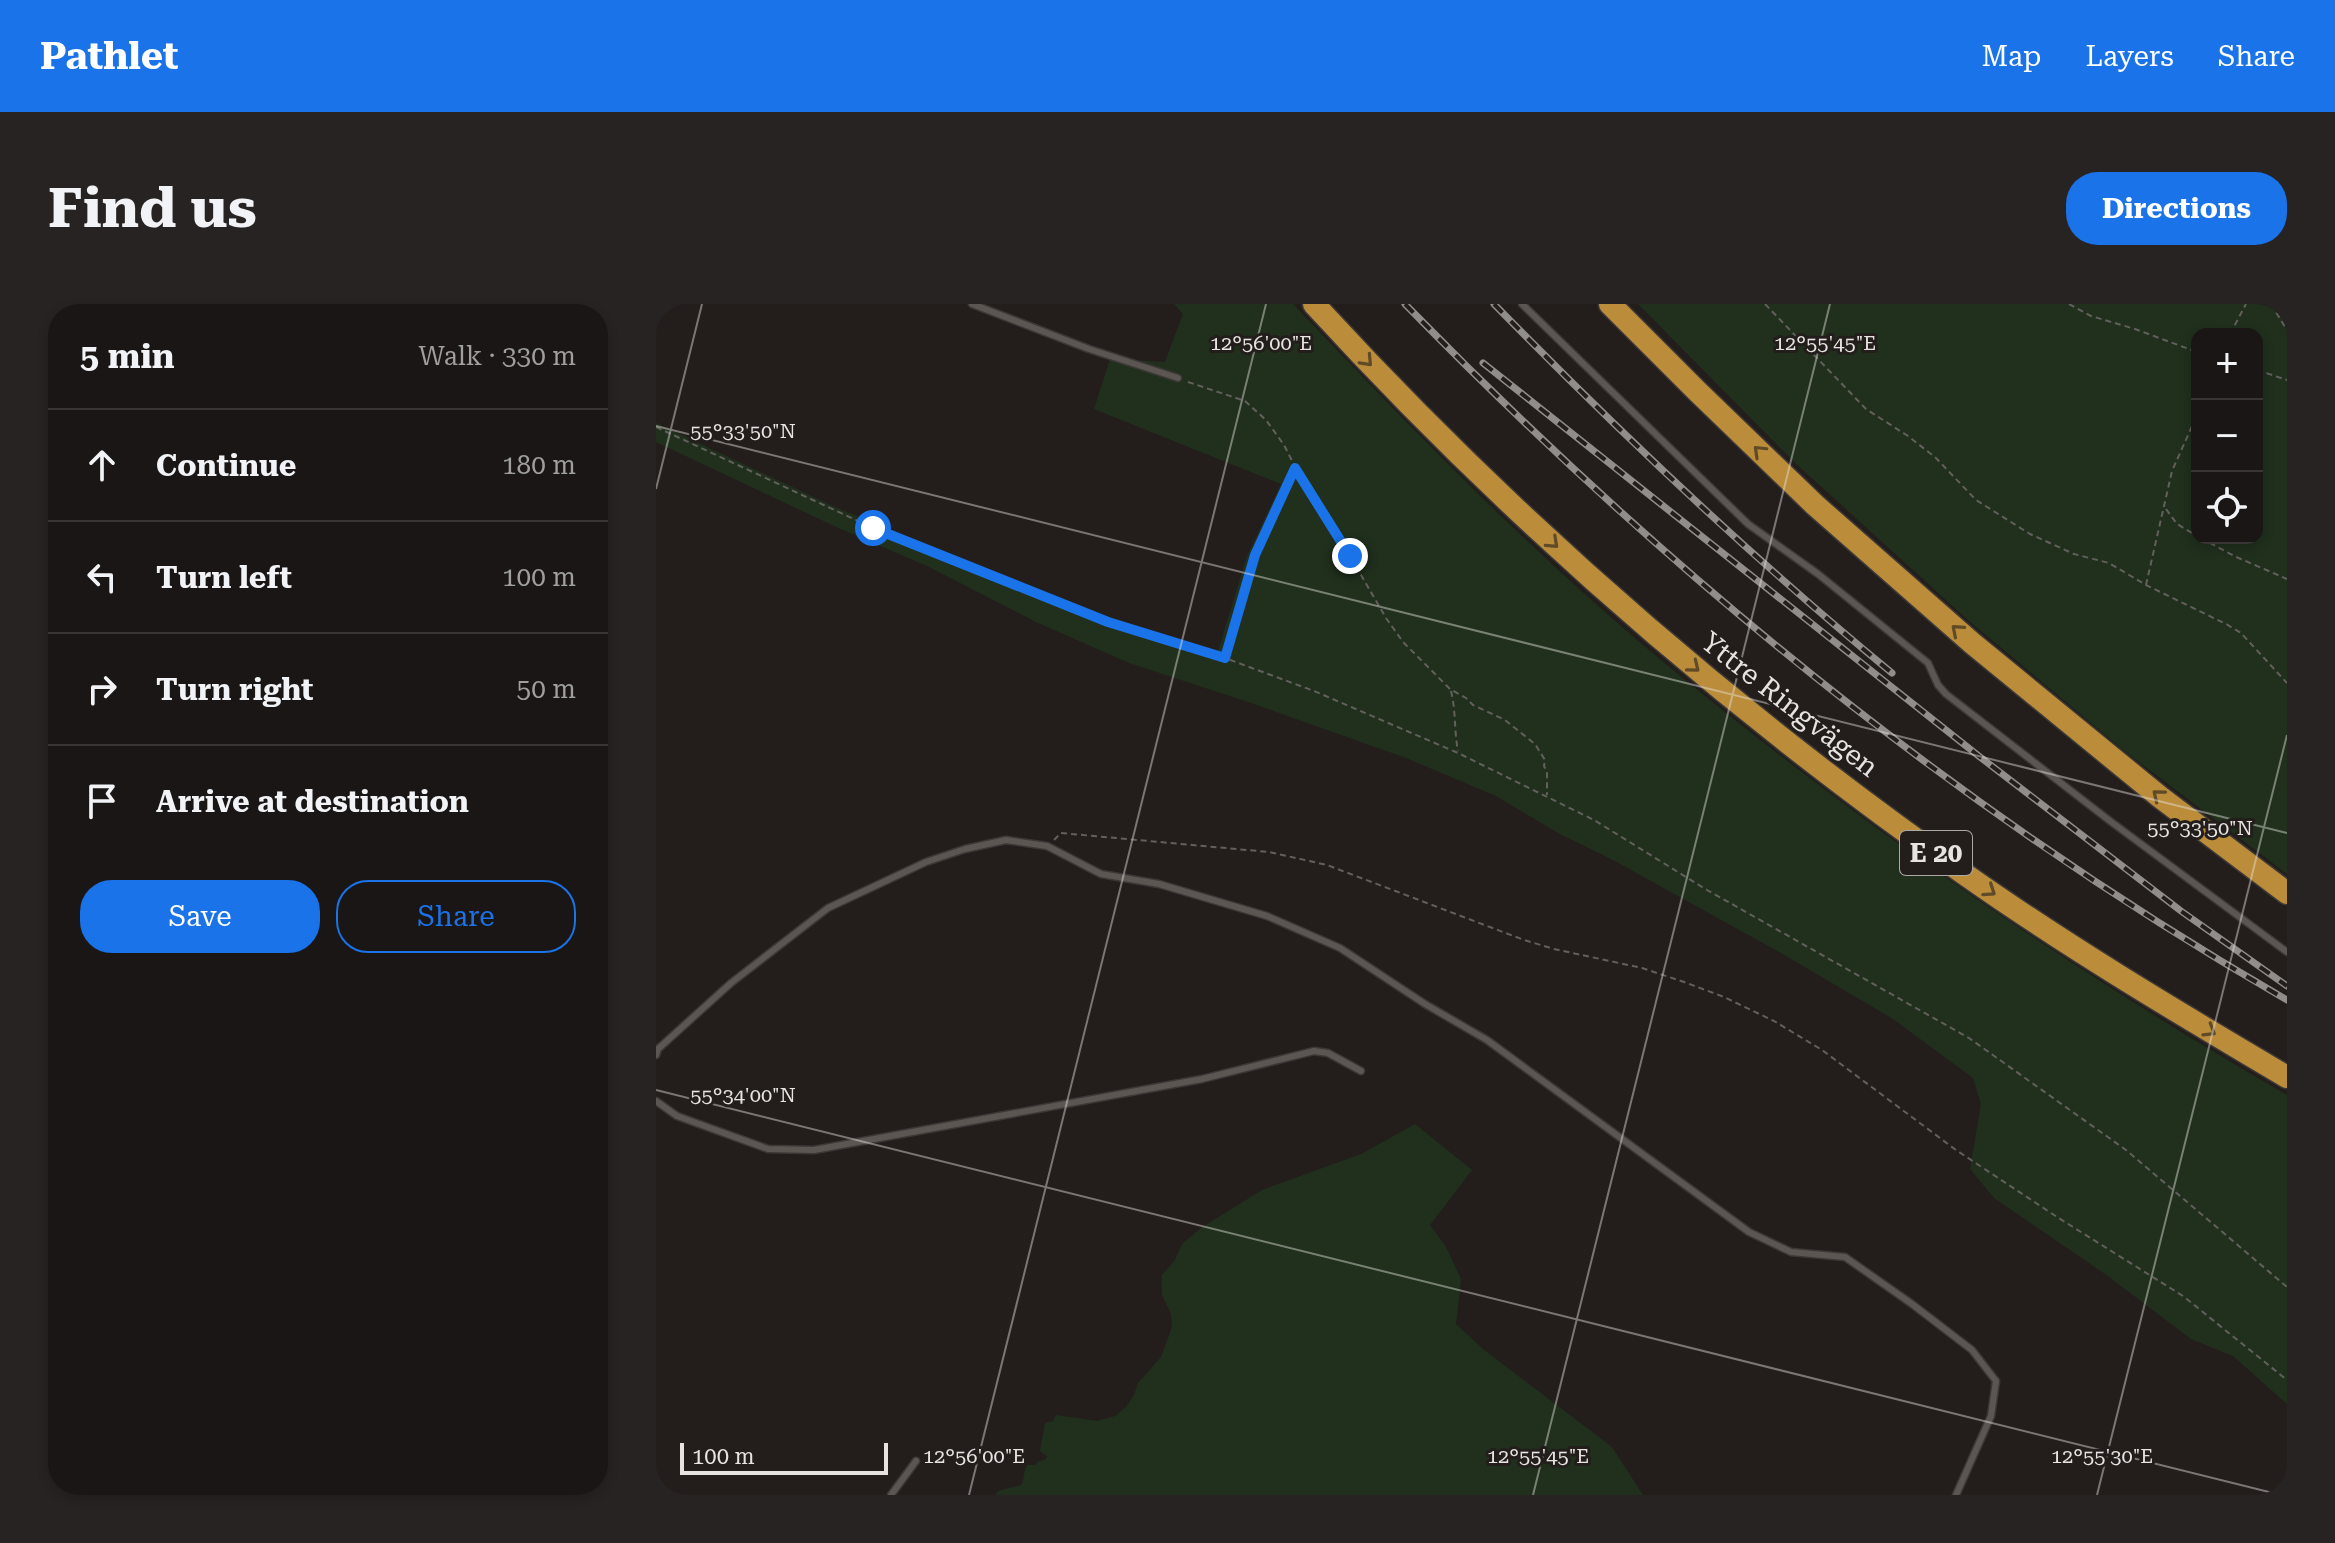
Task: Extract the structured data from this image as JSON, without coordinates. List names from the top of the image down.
{
  "streets": {
    "highway": ["Yttre Ringvägen", "E 20"]
  },
  "scale_bar": "100 m",
  "page": {
    "header": "Pathlet",
    "nav": ["Map", "Layers", "Share"],
    "buttons": [
      "Directions",
      ["Save", "Share"]
    ],
    "title": "Find us",
    "heading": ["5 min", "Walk · 330 m"],
    "map_buttons": ["+", "−"],
    "list": [
      ["Continue", "180 m"],
      ["Turn left", "100 m"],
      ["Turn right", "50 m"],
      "Arrive at destination"
    ],
    "scale": "100 m"
  },
  "coordinates": [
    "12°56'00\"E",
    "12°55'45\"E",
    "55°33'50\"N",
    "55°34'00\"N",
    "12°55'30\"E"
  ]
}
